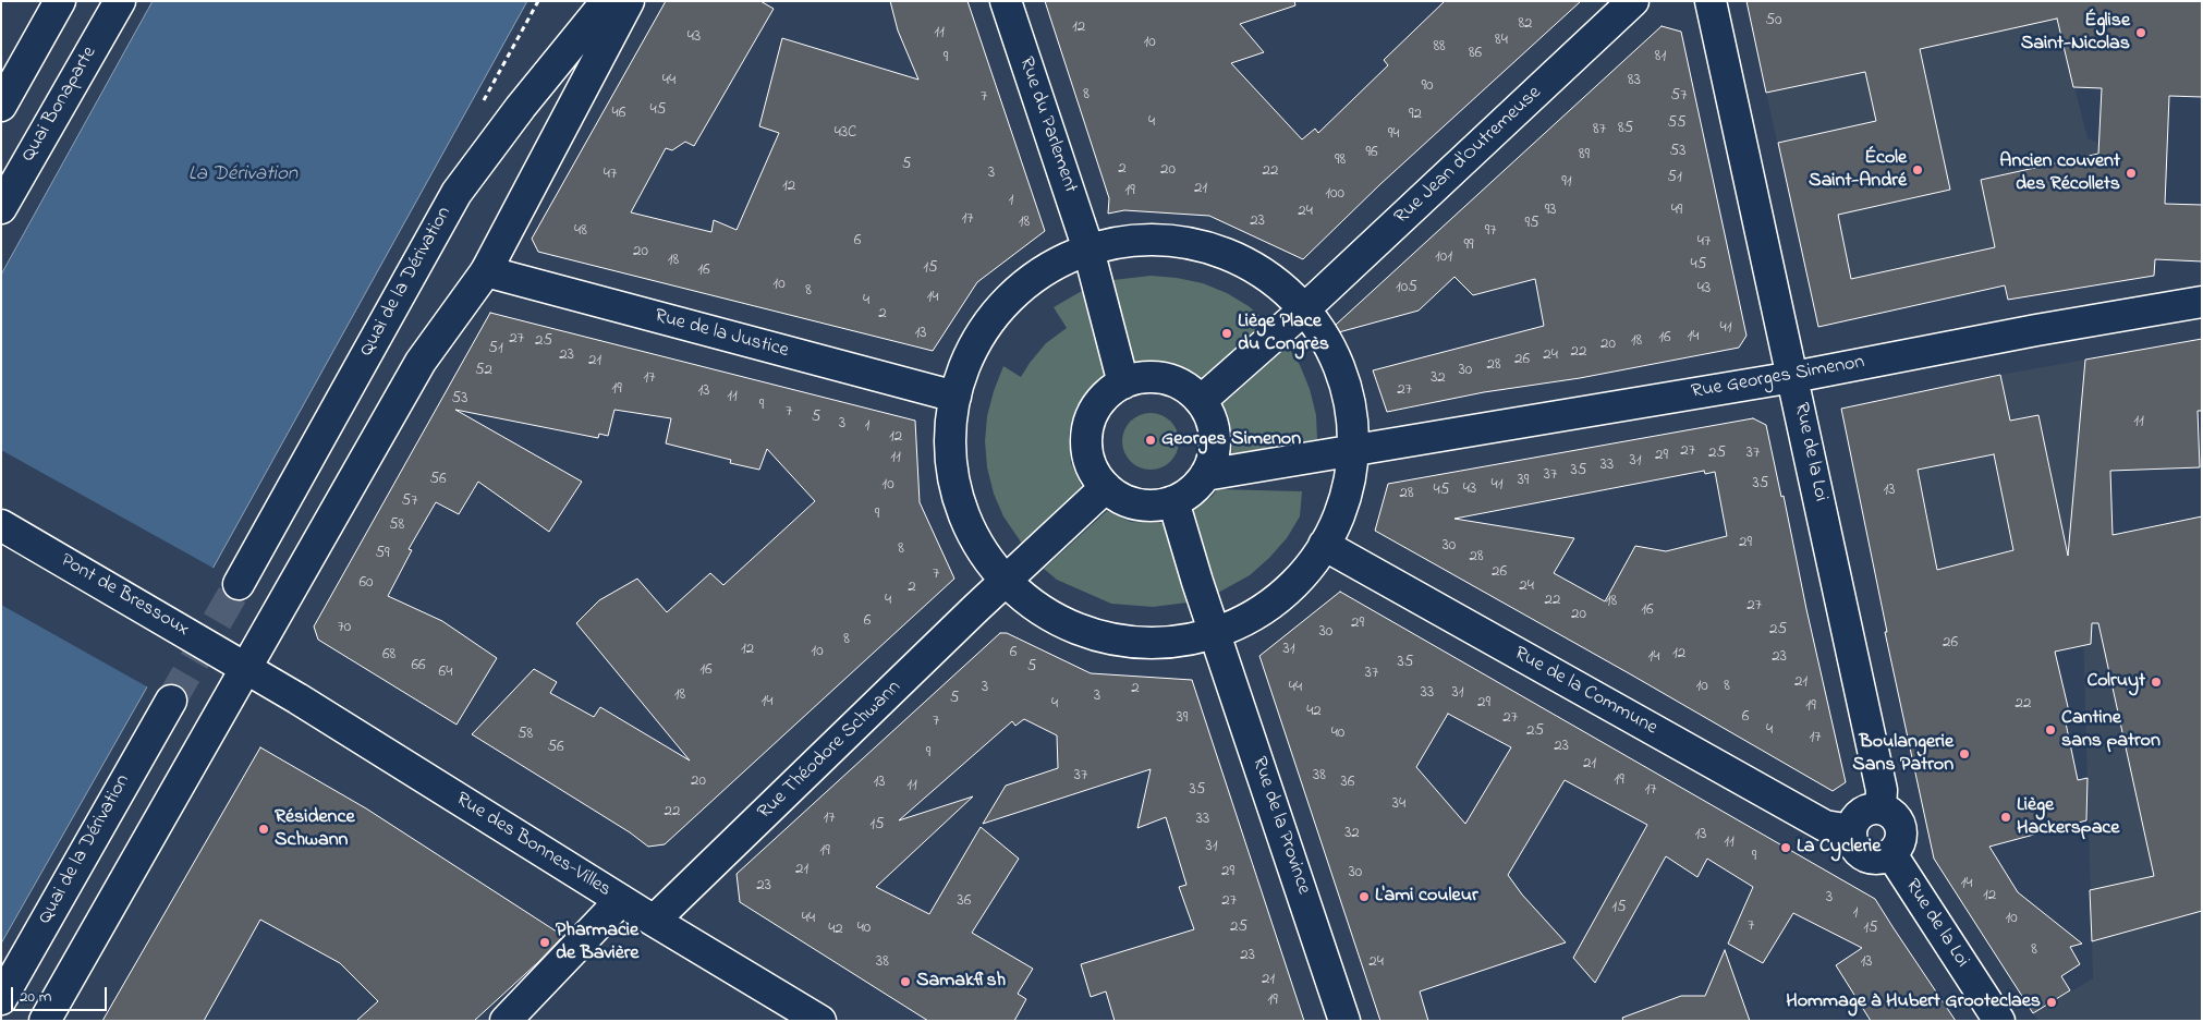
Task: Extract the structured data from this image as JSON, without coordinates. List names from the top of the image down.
{
  "streets": {
    "street": [
      "Quai Bonaparte",
      "Rue du Parlement",
      "Rue Jean d'Outremeuse",
      "Quai de la Dérivation",
      "Rue de la Justice",
      "Rue Georges Simenon",
      "Rue de la Loi",
      "Pont de Bressoux",
      "Rue de la Commune",
      "Rue Théodore Schwann",
      "Rue de la Province",
      "Rue des Bonnes-Villes"
    ]
  },
  "crossings": [
    ["Rue du Parlement", "Rue Jean d'Outremeuse"],
    ["Rue du Parlement", "Rue Georges Simenon"],
    ["Rue du Parlement", "Rue Théodore Schwann"],
    ["Rue du Parlement", "Rue de la Province"],
    ["Rue Jean d'Outremeuse", "Rue Georges Simenon"],
    ["Rue Jean d'Outremeuse", "Rue Théodore Schwann"],
    ["Rue Jean d'Outremeuse", "Rue de la Province"],
    ["Rue Georges Simenon", "Rue de la Loi"],
    ["Rue Georges Simenon", "Rue Théodore Schwann"],
    ["Rue Georges Simenon", "Rue de la Province"],
    ["Rue de la Loi", "Rue de la Commune"],
    ["Pont de Bressoux", "Rue des Bonnes-Villes"],
    ["Rue Théodore Schwann", "Rue de la Province"],
    ["Rue Théodore Schwann", "Rue des Bonnes-Villes"]
  ],
  "water": ["La Dérivation"],
  "places": [
    "Église Saint-Nicolas",
    "École Saint-André",
    "Ancien couvent des Récollets",
    "Liège Place du Congrès",
    "Georges Simenon",
    "Colruyt",
    "Cantine sans patron",
    "Boulangerie Sans Patron",
    "Liège Hackerspace",
    "Résidence Schwann",
    "La Cyclerie",
    "L'ami couleur",
    "Pharmacie de Bavière",
    "Samakfish",
    "Hommage à Hubert Grooteclaes"
  ],
  "house_numbers": [
    "50",
    "82",
    "12",
    "11",
    "43",
    "84",
    "10",
    "88",
    "86",
    "81",
    "9",
    "44",
    "83",
    "90",
    "8",
    "57",
    "7",
    "45",
    "46",
    "92",
    "4",
    "55",
    "85",
    "87",
    "43C",
    "94",
    "53",
    "96",
    "89",
    "98",
    "5",
    "2",
    "20",
    "22",
    "3",
    "47",
    "51",
    "91",
    "12",
    "21",
    "19",
    "100",
    "1",
    "93",
    "49",
    "24",
    "17",
    "23",
    "18",
    "95",
    "48",
    "97",
    "6",
    "47",
    "99",
    "20",
    "101",
    "18",
    "45",
    "15",
    "16",
    "10",
    "105",
    "43",
    "8",
    "14",
    "4",
    "2",
    "41",
    "13",
    "14",
    "16",
    "27",
    "25",
    "18",
    "20",
    "51",
    "22",
    "23",
    "24",
    "26",
    "21",
    "28",
    "52",
    "30",
    "17",
    "32",
    "19",
    "27",
    "13",
    "11",
    "53",
    "9",
    "7",
    "5",
    "11",
    "3",
    "1",
    "12",
    "27",
    "25",
    "37",
    "29",
    "11",
    "31",
    "33",
    "35",
    "37",
    "56",
    "39",
    "35",
    "10",
    "41",
    "43",
    "45",
    "13",
    "28",
    "57",
    "9",
    "58",
    "29",
    "30",
    "8",
    "59",
    "28",
    "26",
    "7",
    "60",
    "24",
    "2",
    "4",
    "22",
    "18",
    "27",
    "16",
    "20",
    "6",
    "29",
    "70",
    "25",
    "30",
    "8",
    "26",
    "12",
    "31",
    "10",
    "6",
    "12",
    "68",
    "14",
    "23",
    "35",
    "66",
    "5",
    "16",
    "64",
    "37",
    "21",
    "10",
    "8",
    "3",
    "44",
    "2",
    "33",
    "31",
    "18",
    "3",
    "5",
    "14",
    "29",
    "4",
    "22",
    "19",
    "42",
    "6",
    "39",
    "27",
    "7",
    "4",
    "25",
    "40",
    "58",
    "17",
    "23",
    "56",
    "9",
    "21",
    "37",
    "38",
    "19",
    "20",
    "13",
    "36",
    "11",
    "35",
    "17",
    "34",
    "22",
    "17",
    "33",
    "15",
    "32",
    "13",
    "11",
    "31",
    "19",
    "9",
    "21",
    "29",
    "30",
    "14",
    "23",
    "12",
    "3",
    "36",
    "27",
    "15",
    "1",
    "44",
    "10",
    "7",
    "25",
    "40",
    "15",
    "42",
    "8",
    "23",
    "38",
    "24",
    "13",
    "21",
    "19"
  ],
  "scale_bar": "20 m"
}
